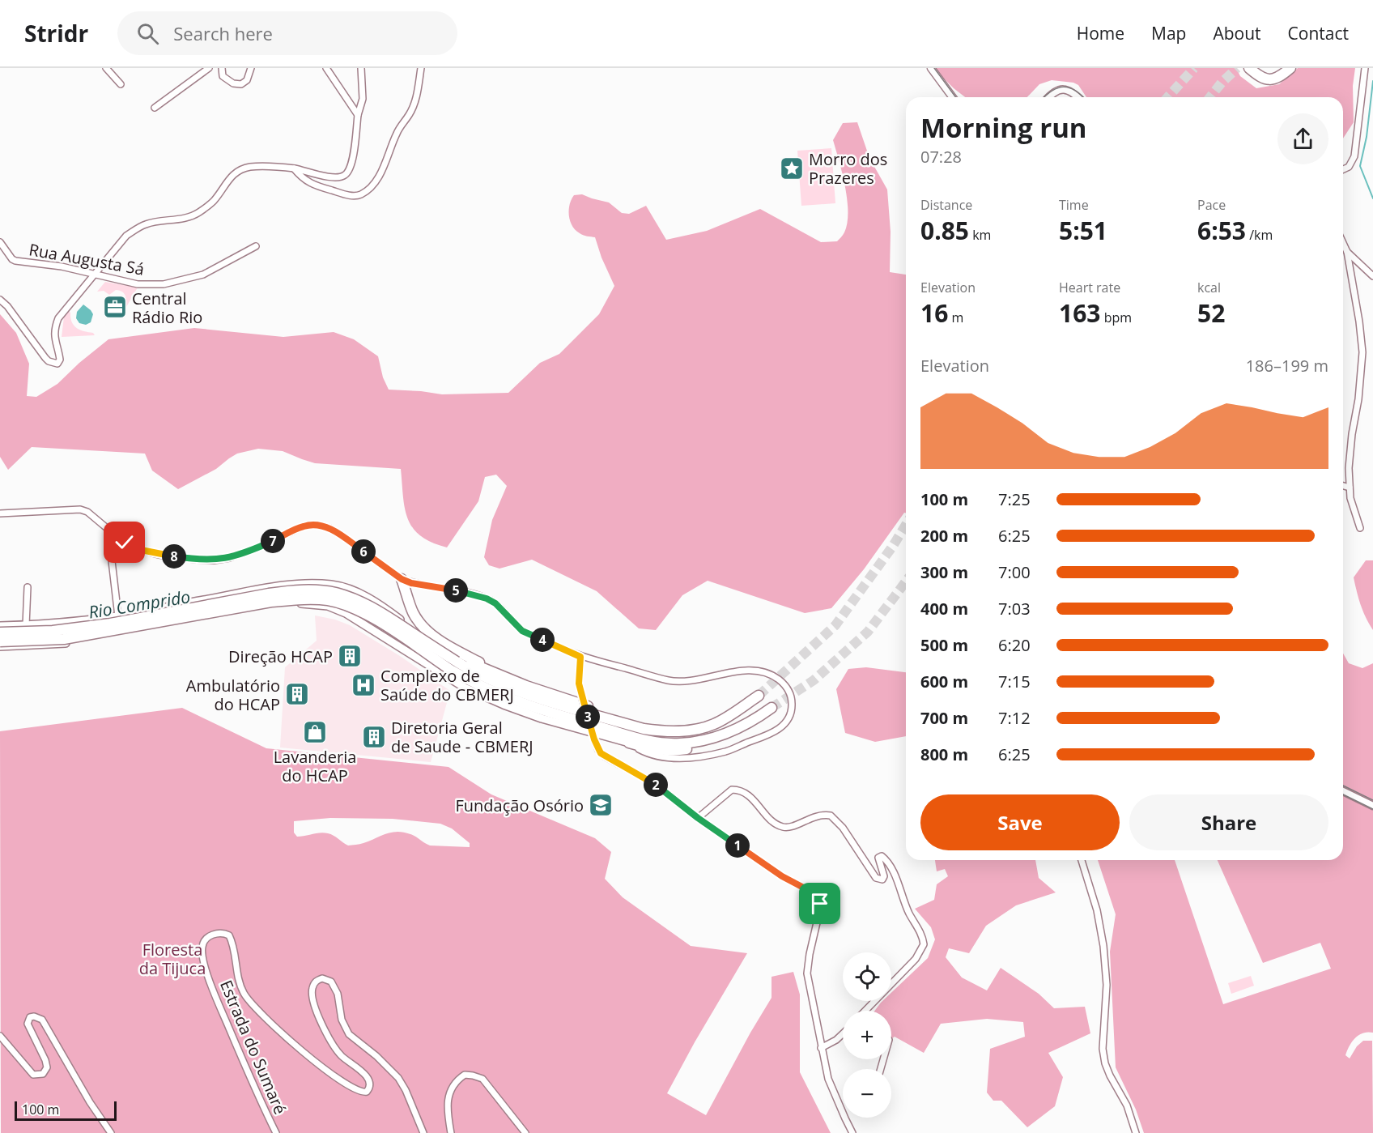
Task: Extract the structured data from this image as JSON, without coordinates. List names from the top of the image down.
{
  "streets": {
    "street": ["Rua Augusta Sá", "Estrada do Sumaré"]
  },
  "water": ["Rio Comprido"],
  "parks": ["Floresta da Tijuca"],
  "places": {
    "place": ["Morro dos Prazeres"],
    "office": ["Central Rádio Rio"],
    "building": ["Direção HCAP", "Ambulatório do HCAP", "Diretoria Geral de Saude - CBMERJ"],
    "hospital": ["Complexo de Saúde do CBMERJ"],
    "shop": ["Lavanderia do HCAP"],
    "school or university": ["Fundação Osório"]
  },
  "scale_bar": "100 m",
  "page": {
    "header": "Stridr",
    "search": "Search here",
    "nav": [
      "Home",
      "Map",
      "About",
      "Contact"
    ],
    "heading": ["Morning run", "07:28"],
    "stats": [
      ["Distance", "0.85 km"],
      ["Time", "5:51"],
      ["Pace", "6:53 /km"],
      ["Elevation", "16 m"],
      ["Heart rate", "163 bpm"],
      ["kcal", "52"]
    ],
    "chart": ["Elevation", "186–199 m"],
    "list": [
      {
        "name": "100 m",
        "note": "7:25"
      },
      {
        "name": "200 m",
        "note": "6:25"
      },
      {
        "name": "300 m",
        "note": "7:00"
      },
      {
        "name": "400 m",
        "note": "7:03"
      },
      {
        "name": "500 m",
        "note": "6:20"
      },
      {
        "name": "600 m",
        "note": "7:15"
      },
      {
        "name": "700 m",
        "note": "7:12"
      },
      {
        "name": "800 m",
        "note": "6:25"
      }
    ],
    "pins": [
      "7",
      "6",
      "8",
      "5",
      "4",
      "3",
      "2",
      "1"
    ],
    "buttons": ["Save", "Share"],
    "map_buttons": ["+", "−"],
    "scale": "100 m"
  }
}
